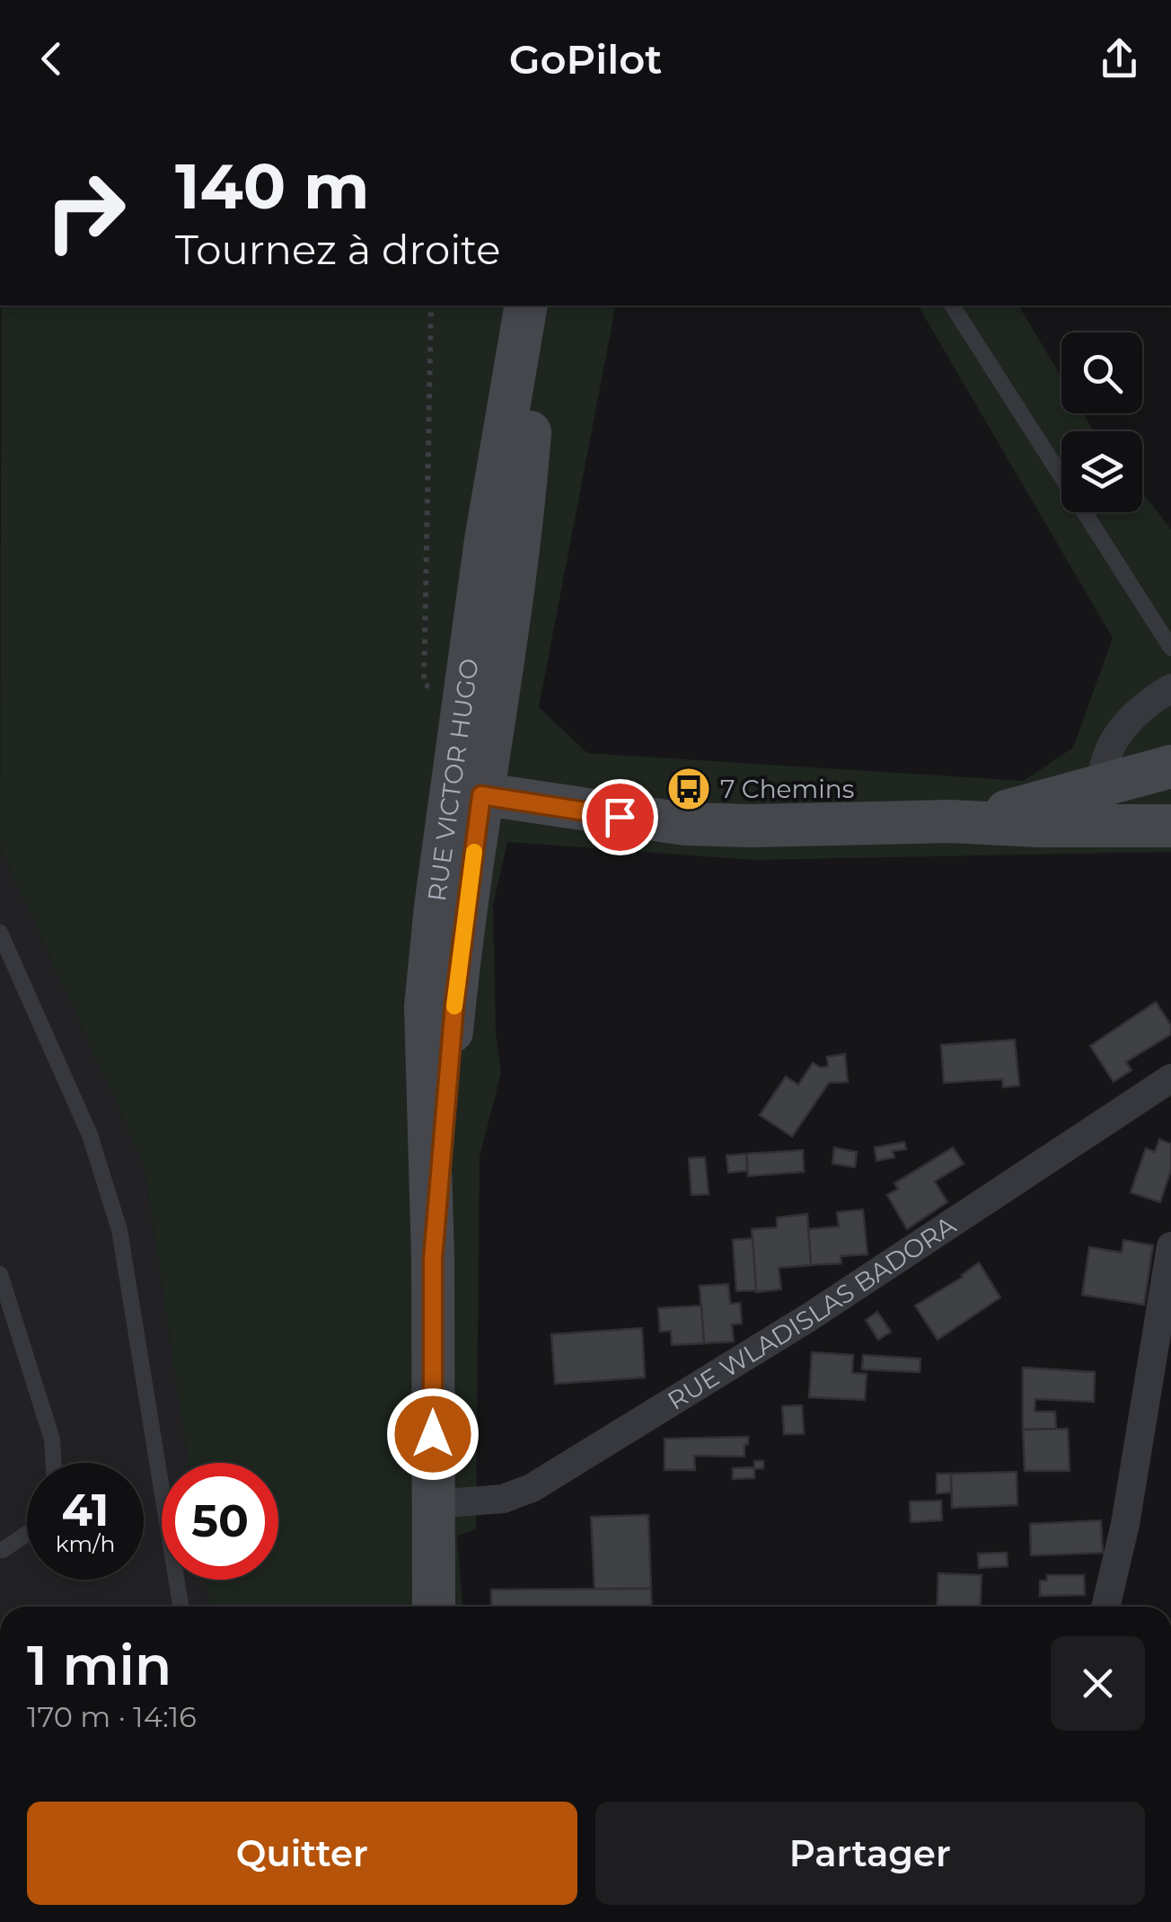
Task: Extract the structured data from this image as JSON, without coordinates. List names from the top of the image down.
{
  "streets": {
    "main road": ["RUE VICTOR HUGO"],
    "street": ["RUE WLADISLAS BADORA"]
  },
  "crossings": [
    ["RUE VICTOR HUGO", "RUE WLADISLAS BADORA"]
  ],
  "places": {
    "bus stop": ["7 Chemins"]
  },
  "page": {
    "header": "GoPilot",
    "turn": ["140 m", "Tournez à droite"],
    "speed": "41 km/h",
    "limit": "50",
    "heading": ["1 min", "170 m · 14:16"],
    "buttons": ["Quitter", "Partager"]
  }
}
